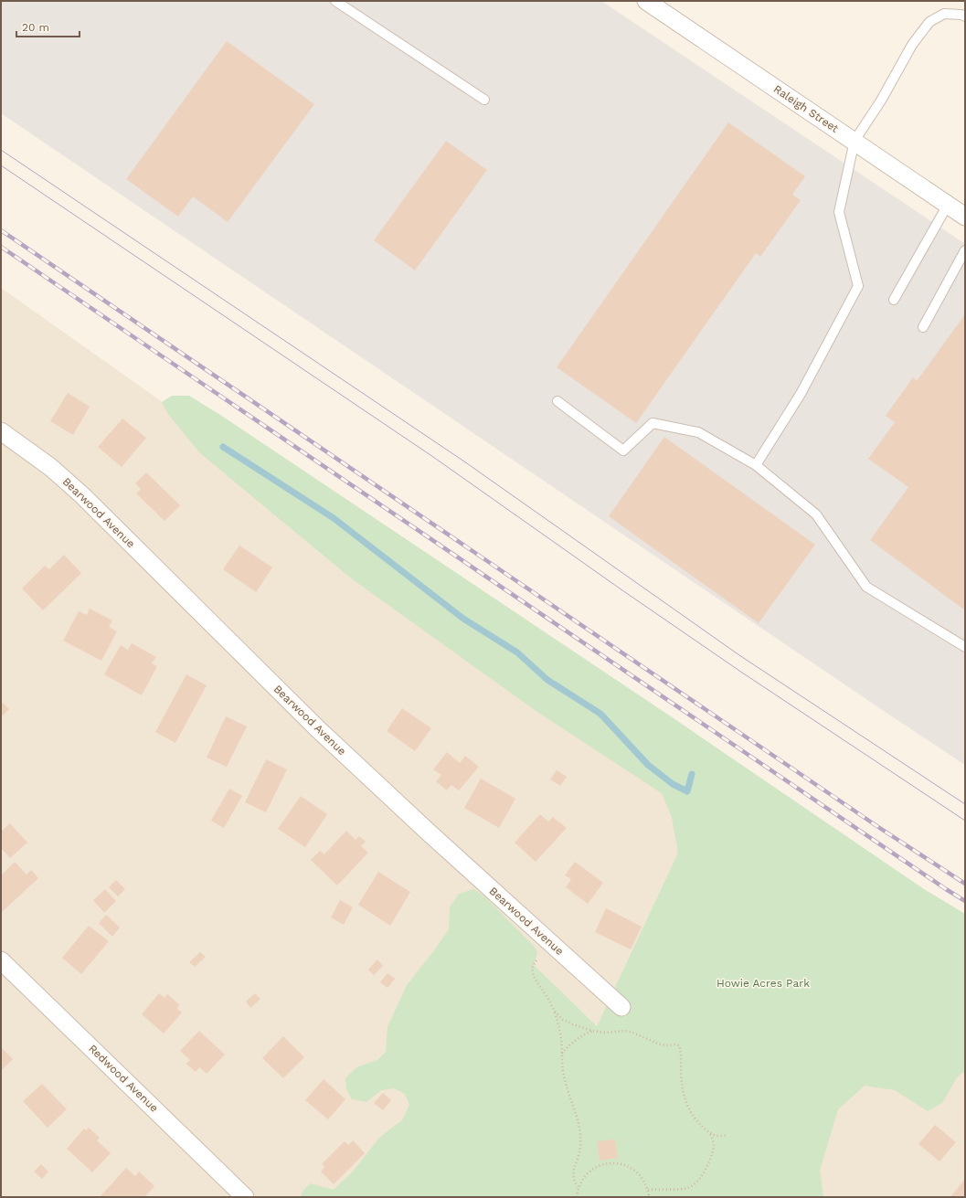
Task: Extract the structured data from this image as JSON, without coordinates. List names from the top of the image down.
{
  "streets": {
    "street": ["Raleigh Street", "Bearwood Avenue", "Redwood Avenue"]
  },
  "parks": ["Howie Acres Park"],
  "scale_bar": "20 m"
}
